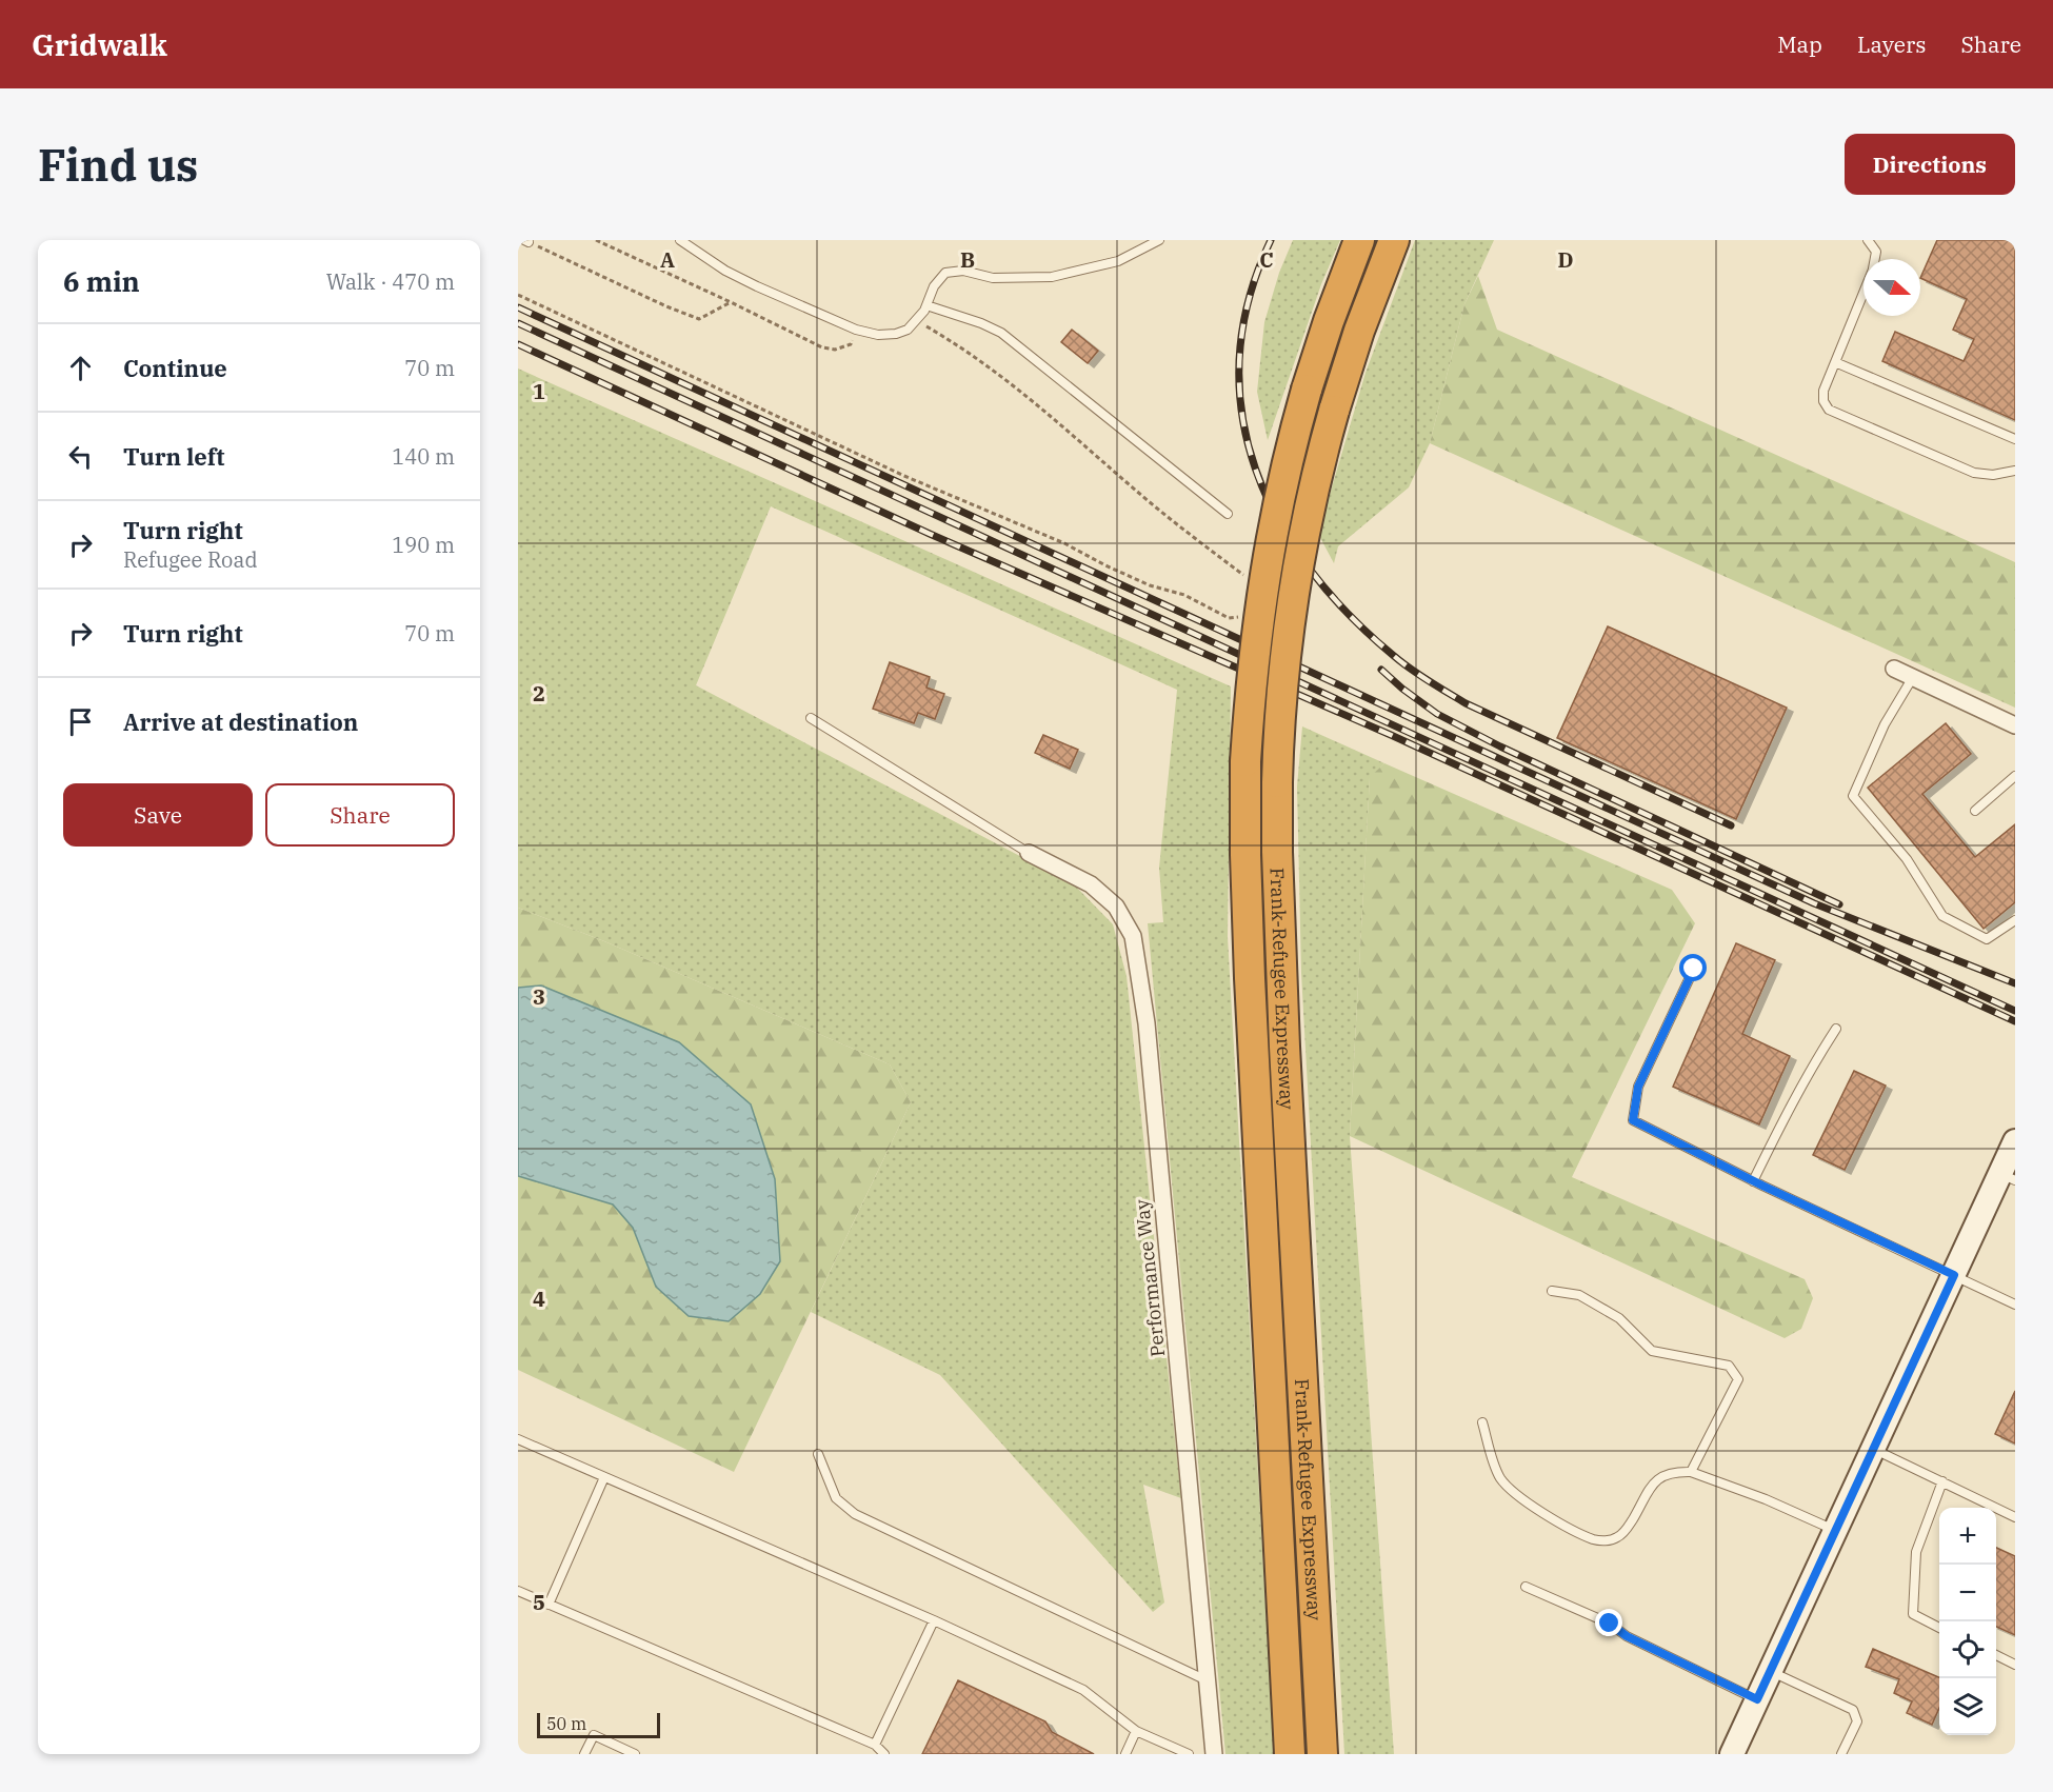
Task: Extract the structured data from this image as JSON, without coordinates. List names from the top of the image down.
{
  "streets": {
    "highway": ["Frank-Refugee Expressway"],
    "street": ["Performance Way"]
  },
  "scale_bar": "50 m",
  "north": "right",
  "page": {
    "header": "Gridwalk",
    "nav": ["Map", "Layers", "Share"],
    "buttons": [
      "Directions",
      ["Save", "Share"]
    ],
    "title": "Find us",
    "heading": ["6 min", "Walk · 470 m"],
    "list": [
      ["Continue", "70 m"],
      ["Turn left", "140 m"],
      ["Turn right", "Refugee Road", "190 m"],
      ["Turn right", "70 m"],
      "Arrive at destination"
    ],
    "map_buttons": ["+", "−"],
    "scale": "50 m"
  },
  "grid": {
    "columns": [
      "A",
      "B",
      "C",
      "D"
    ],
    "rows": [
      "1",
      "2",
      "3",
      "4",
      "5"
    ]
  }
}
